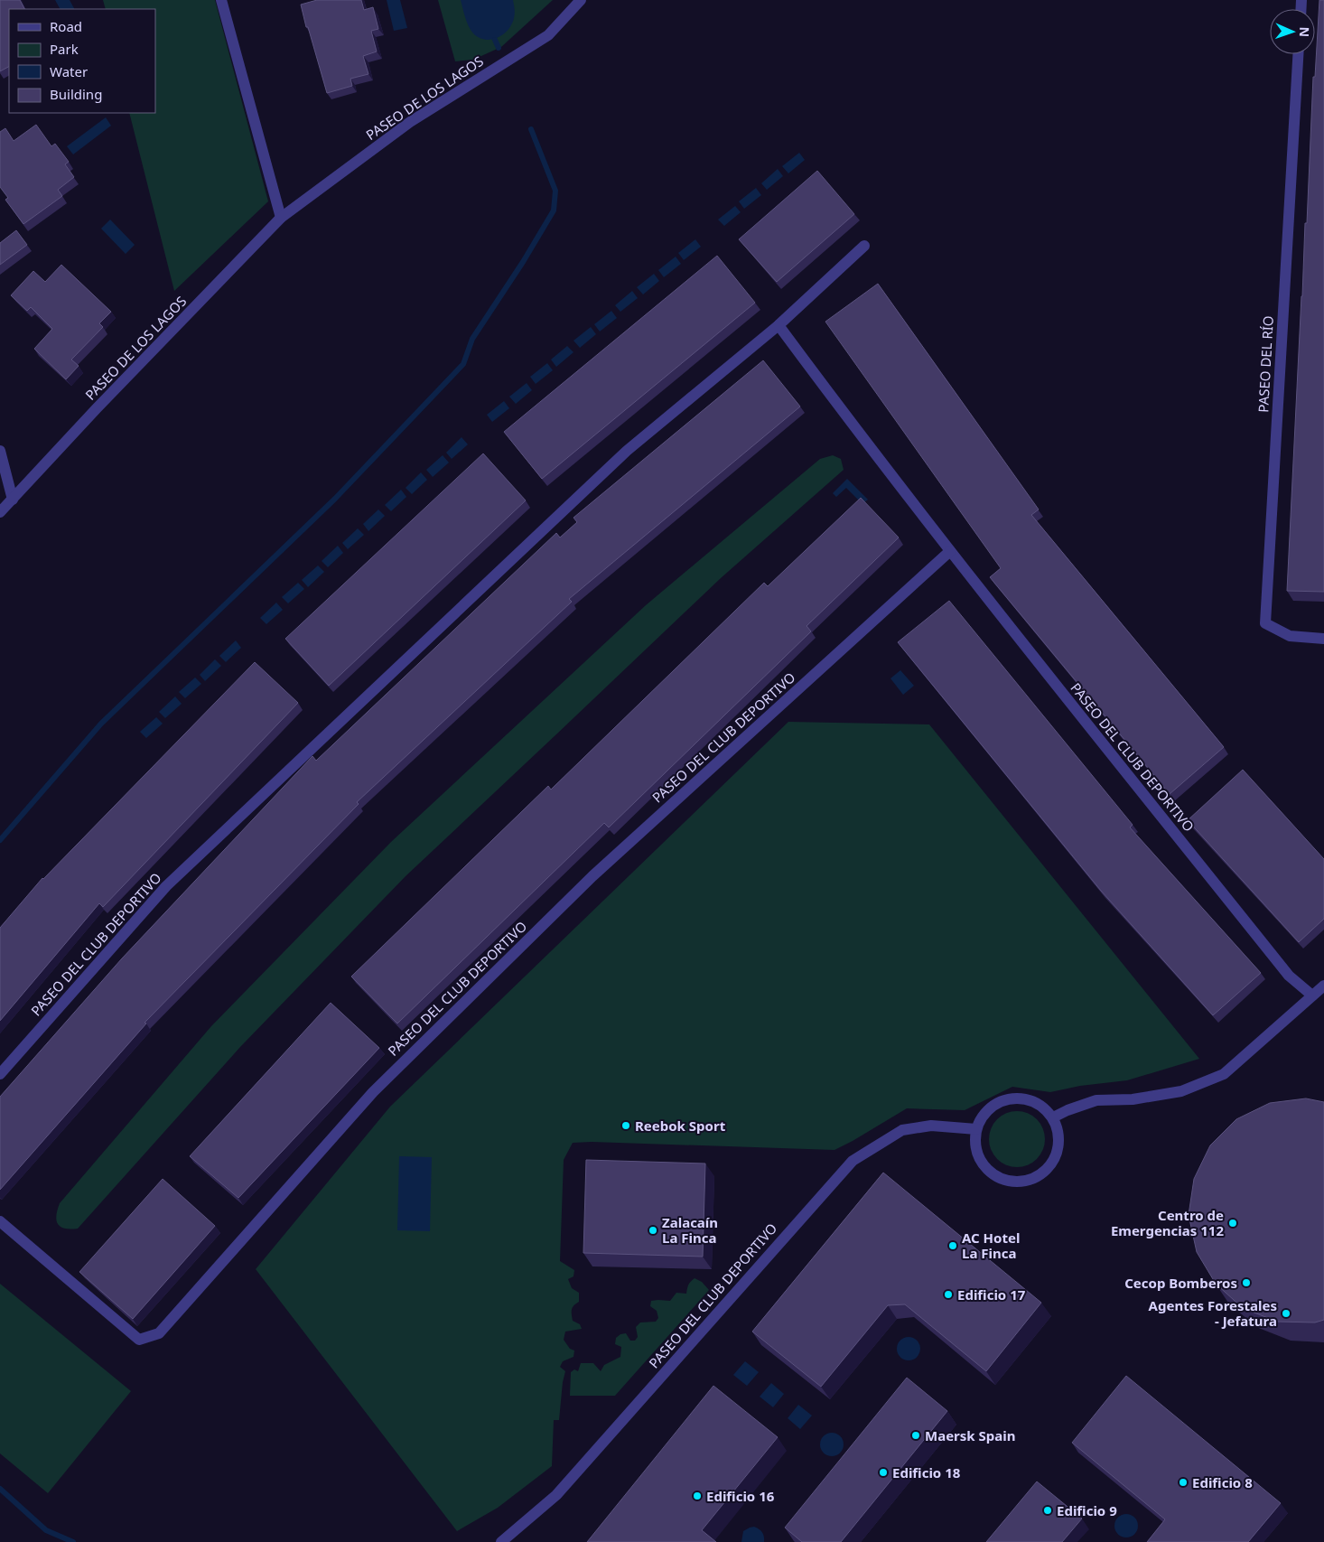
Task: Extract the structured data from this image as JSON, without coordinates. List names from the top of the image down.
{
  "streets": {
    "street": ["PASEO DE LOS LAGOS", "PASEO DEL RÍO", "PASEO DEL CLUB DEPORTIVO"]
  },
  "places": [
    "Reebok Sport",
    "Centro de Emergencias 112",
    "Zalacaín La Finca",
    "AC Hotel La Finca",
    "Cecop Bomberos",
    "Edificio 17",
    "Agentes Forestales - Jefatura",
    "Maersk Spain",
    "Edificio 18",
    "Edificio 8",
    "Edificio 16",
    "Edificio 9"
  ],
  "legend": [
    "Road",
    "Park",
    "Water",
    "Building"
  ],
  "north": "right"
}
